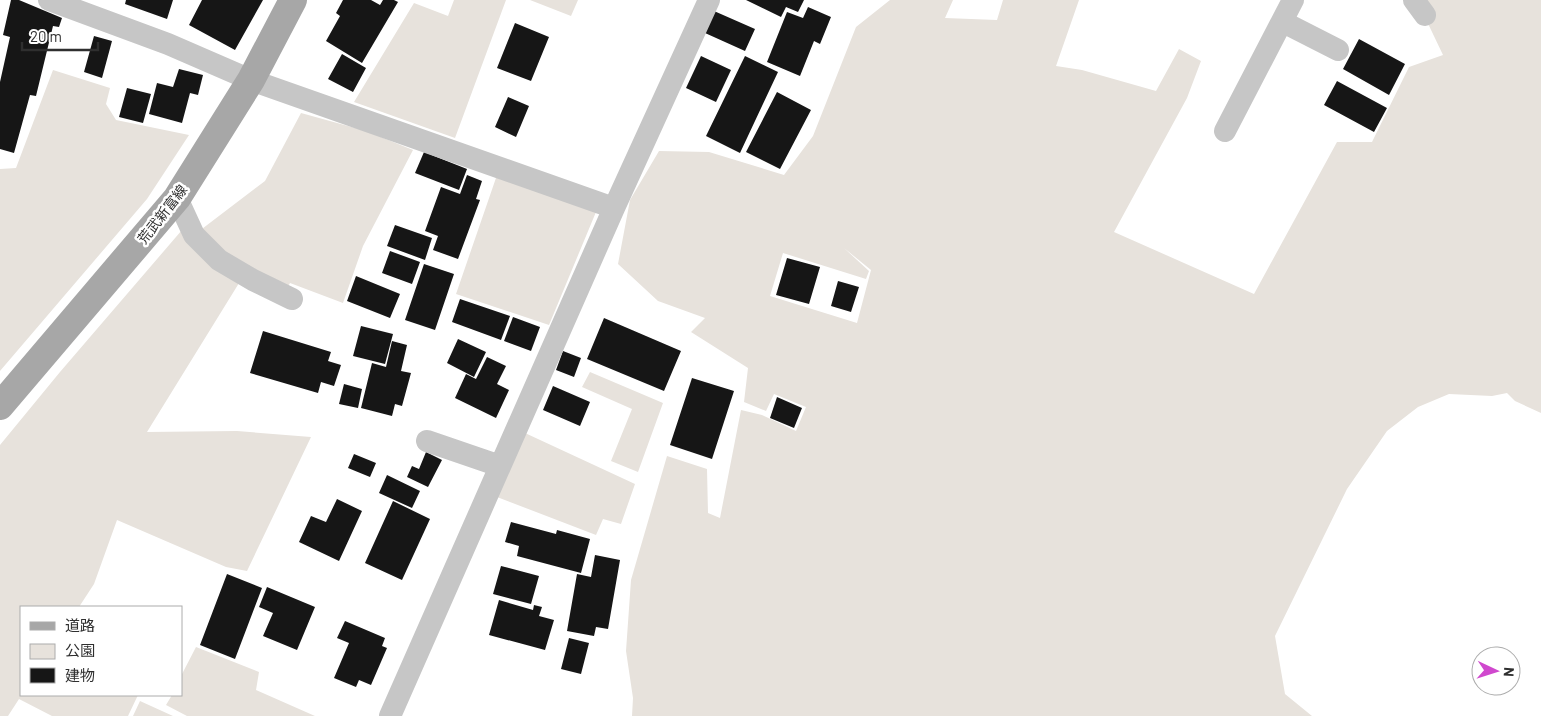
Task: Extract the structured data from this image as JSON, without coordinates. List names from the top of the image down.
{
  "streets": {
    "main road": ["荒武新富線"]
  },
  "legend": ["道路", "公園", "建物"],
  "scale_bar": "20 m",
  "north": "right"
}
